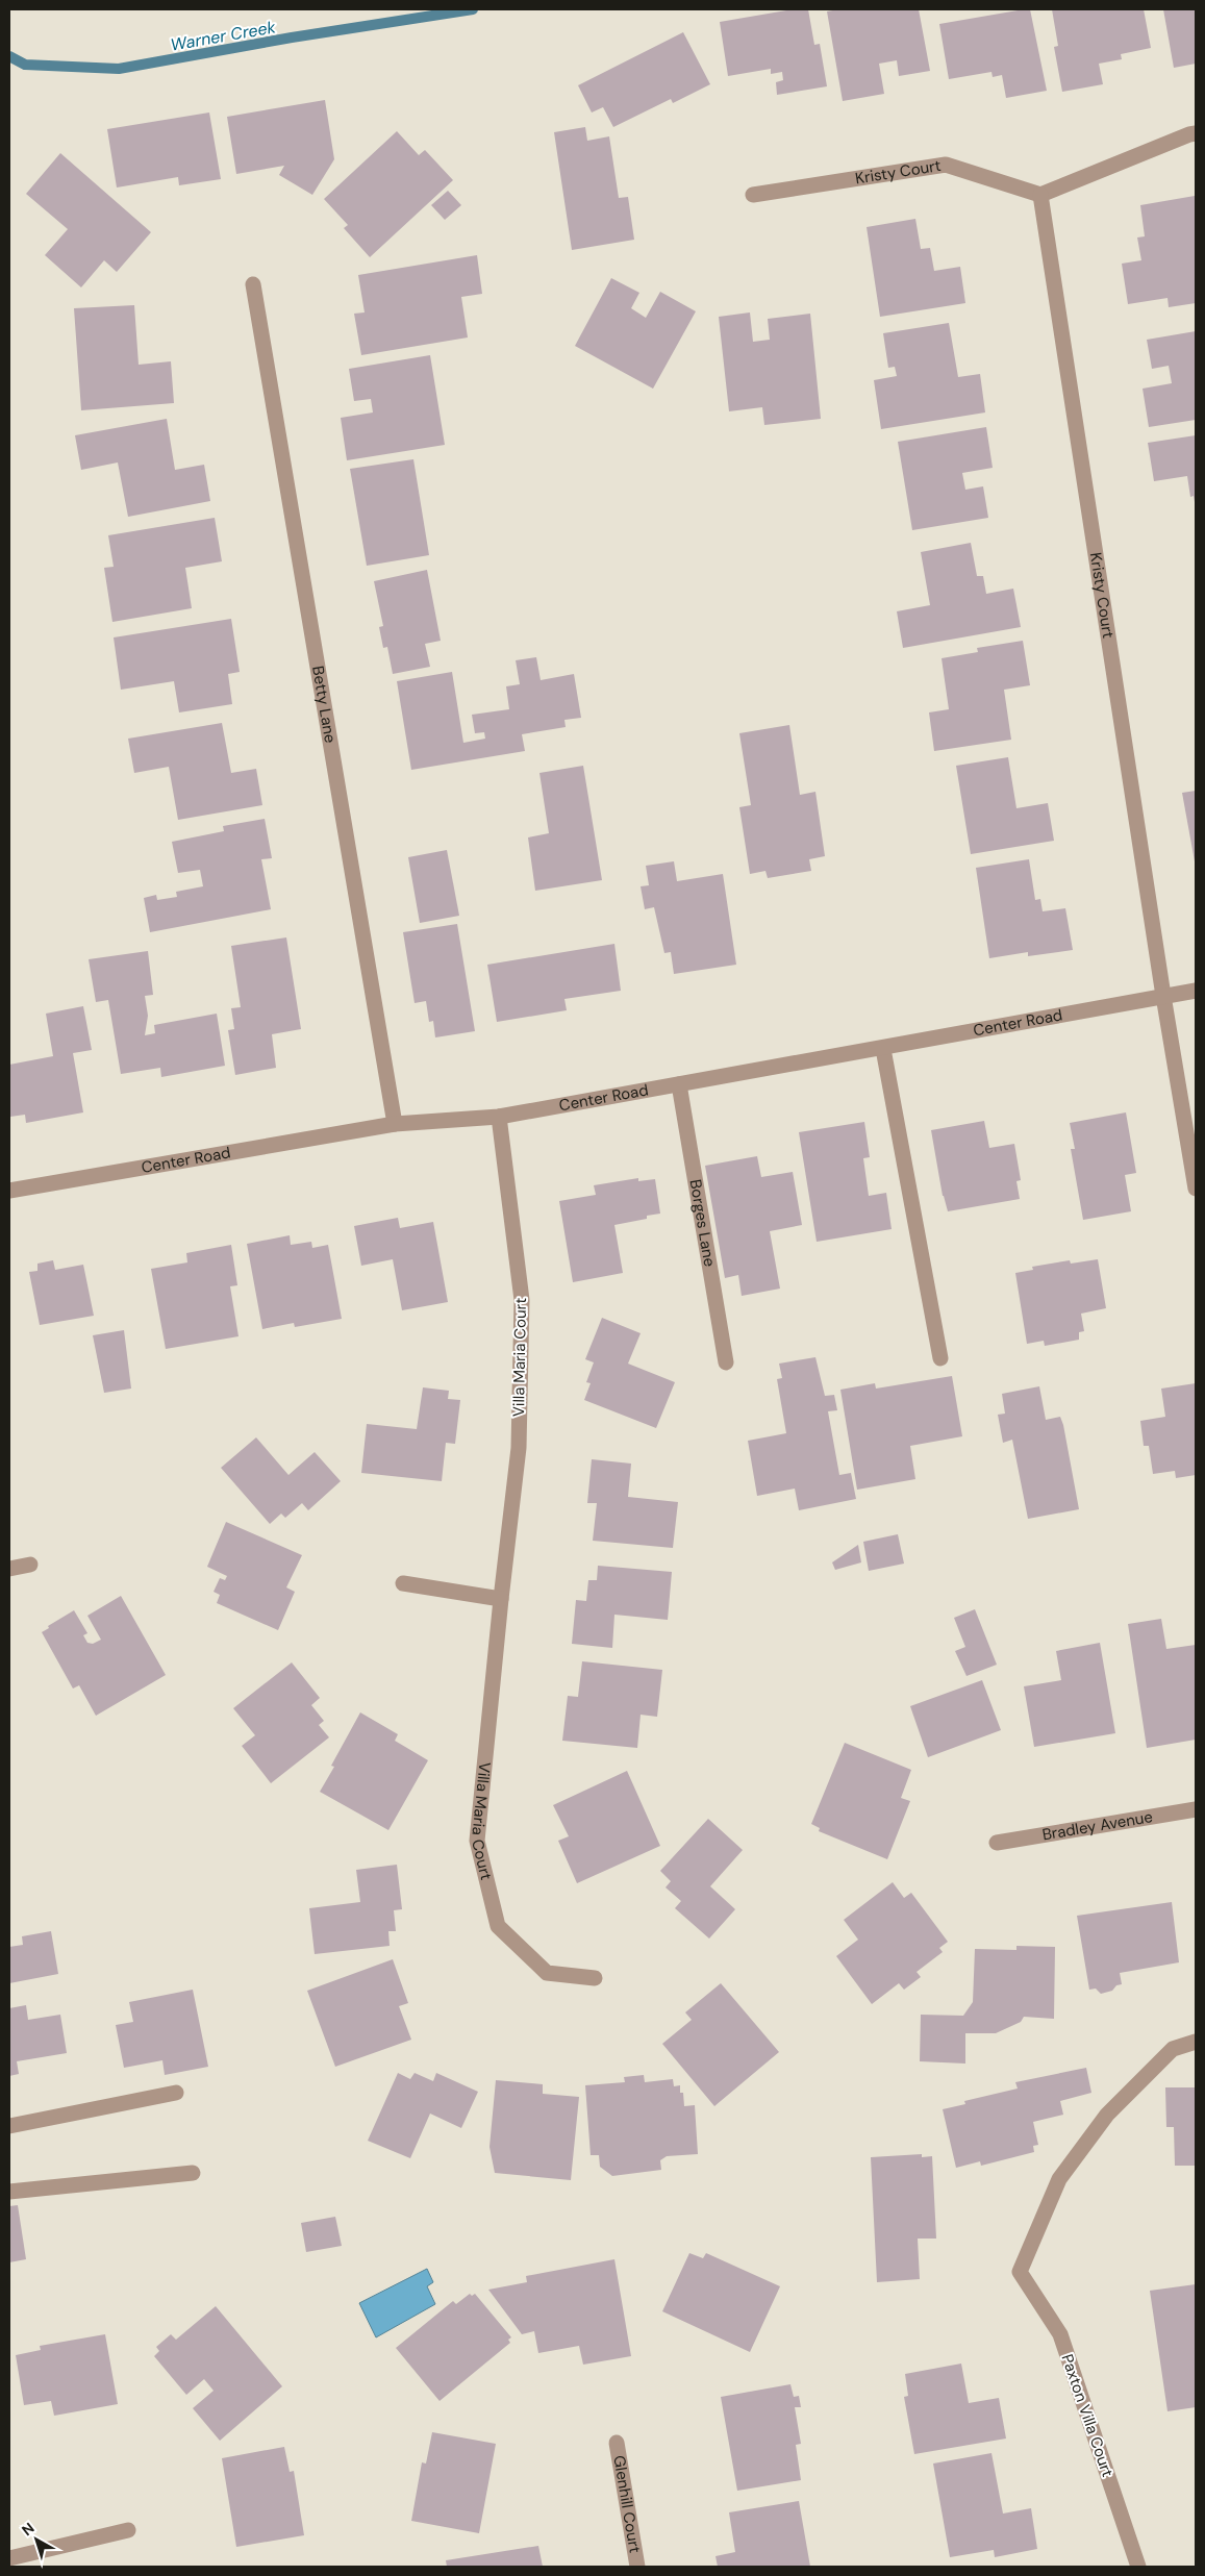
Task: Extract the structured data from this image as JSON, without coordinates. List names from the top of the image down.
{
  "streets": {
    "street": [
      "Kristy Court",
      "Betty Lane",
      "Center Road",
      "Borges Lane",
      "Villa Maria Court",
      "Bradley Avenue",
      "Paxton Villa Court",
      "Glenhill Court"
    ]
  },
  "crossings": [
    ["Kristy Court", "Center Road"],
    ["Betty Lane", "Center Road"],
    ["Center Road", "Borges Lane"],
    ["Center Road", "Villa Maria Court"]
  ],
  "water": ["Warner Creek"],
  "north": "top left"
}
